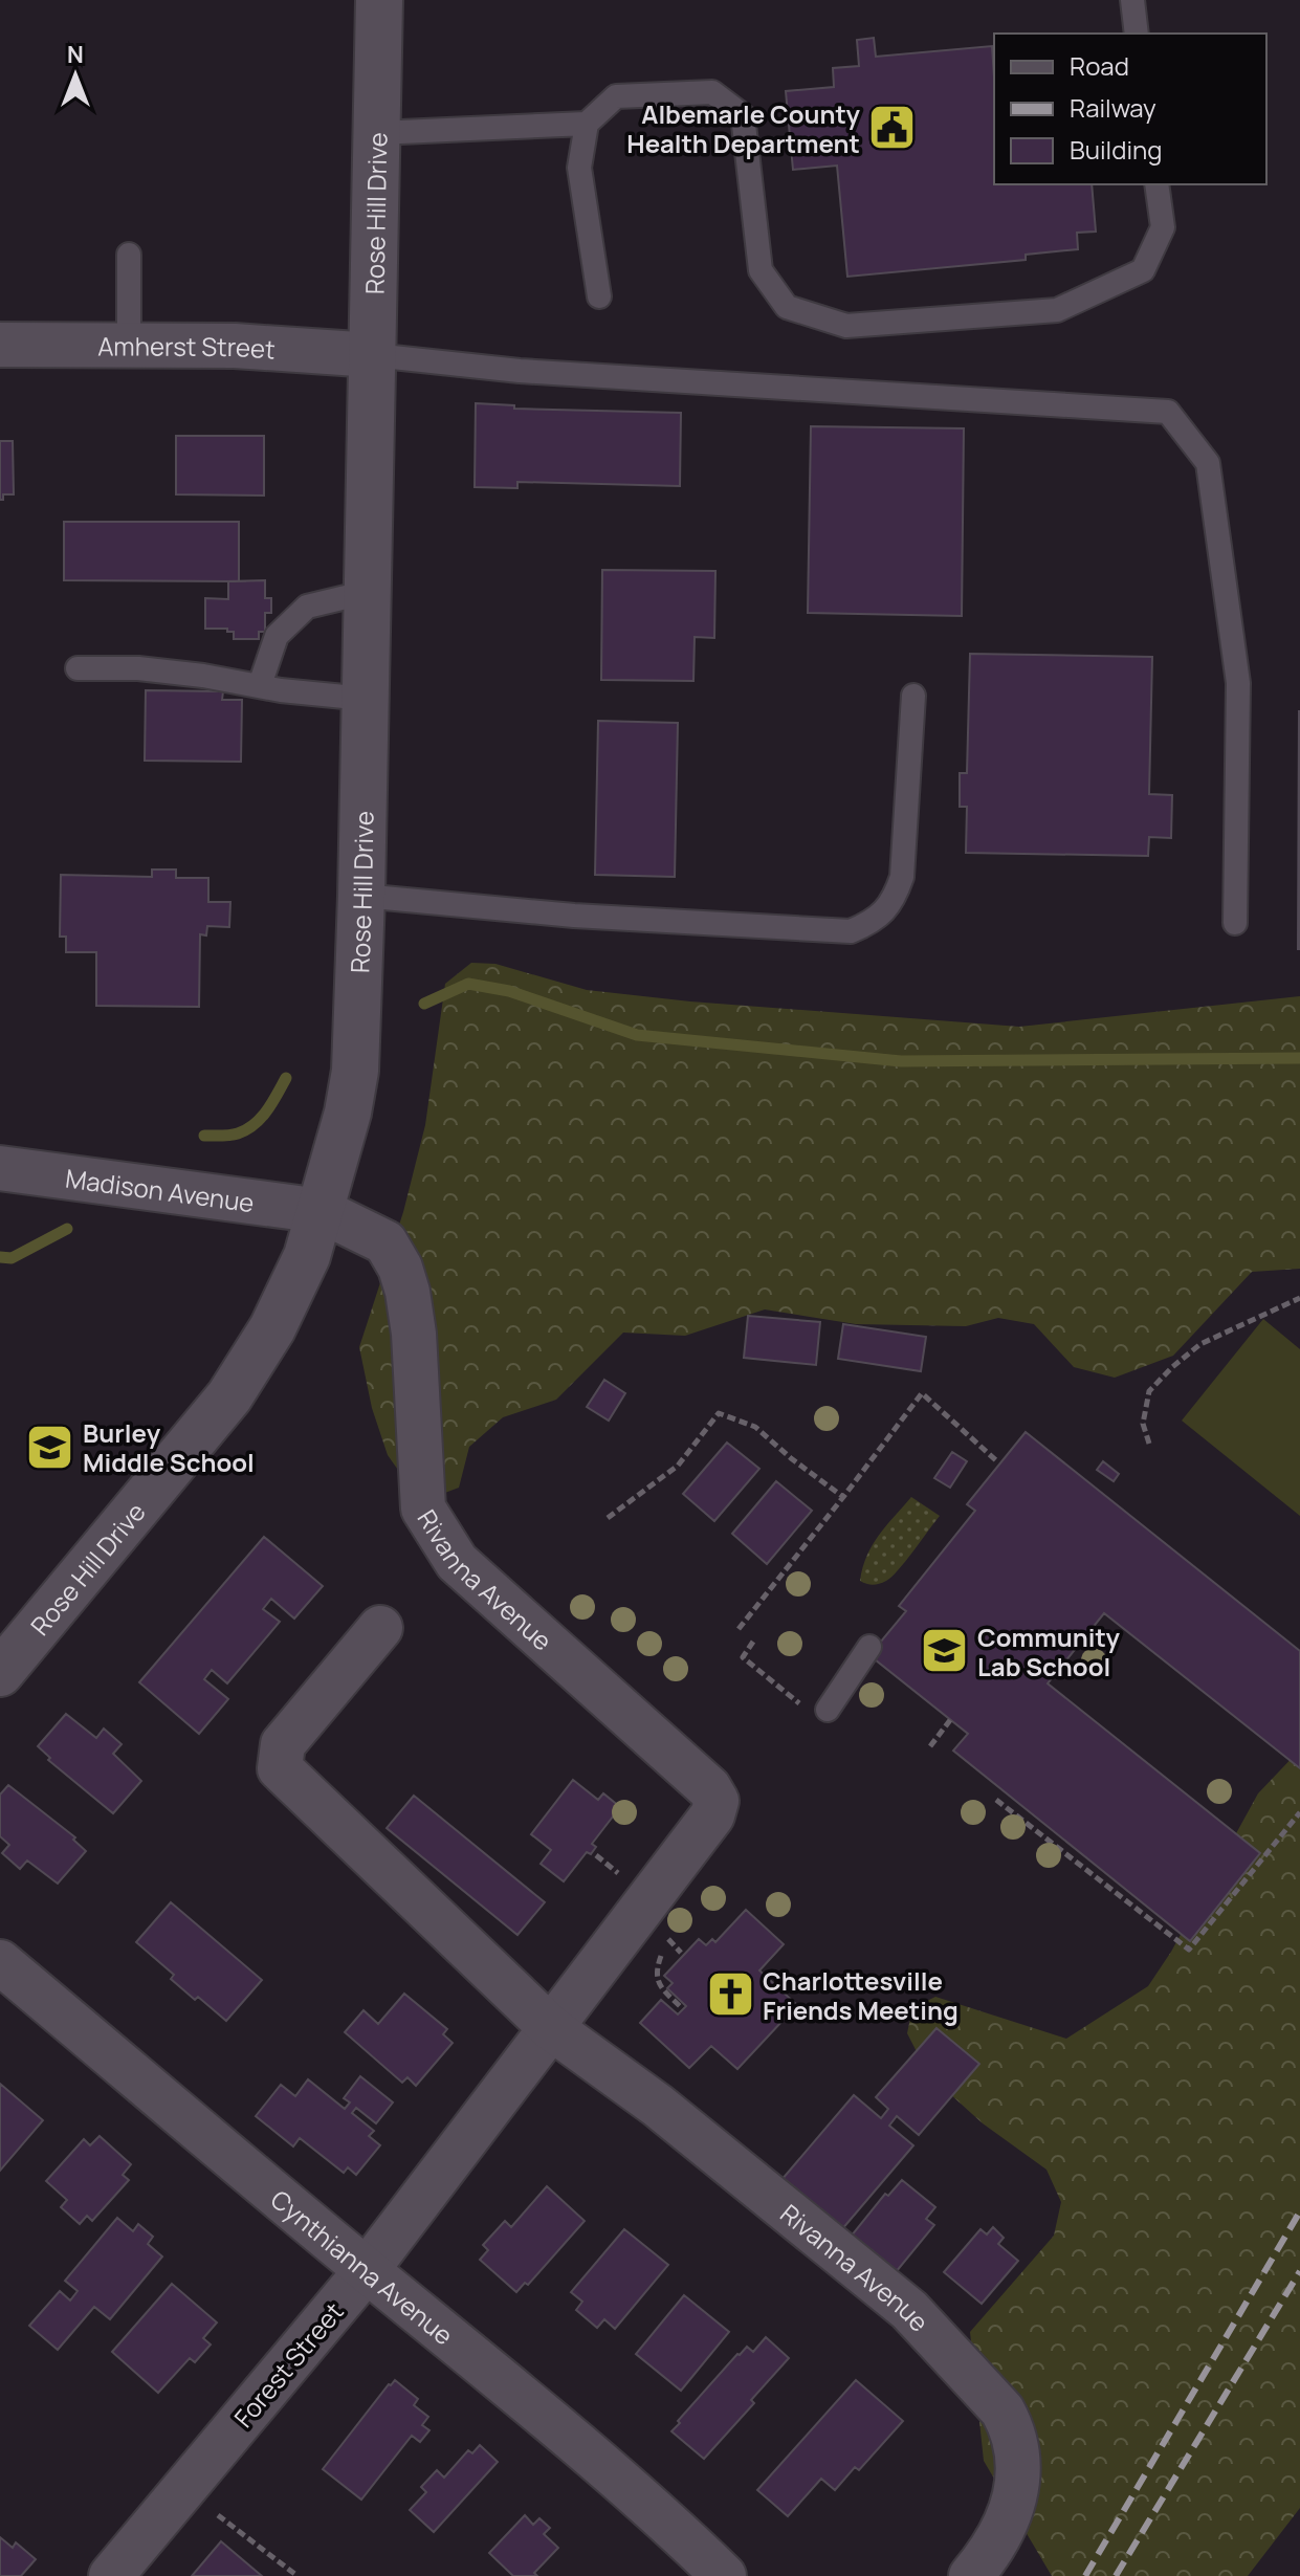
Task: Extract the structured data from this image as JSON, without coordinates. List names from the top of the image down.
{
  "streets": {
    "street": [
      "Rose Hill Drive",
      "Amherst Street",
      "Madison Avenue",
      "Rivanna Avenue",
      "Cynthianna Avenue",
      "Forest Street"
    ]
  },
  "crossings": [
    ["Rose Hill Drive", "Amherst Street"],
    ["Rose Hill Drive", "Madison Avenue"],
    ["Rose Hill Drive", "Rivanna Avenue"],
    ["Madison Avenue", "Rivanna Avenue"],
    ["Rivanna Avenue", "Forest Street"],
    ["Cynthianna Avenue", "Forest Street"]
  ],
  "places": {
    "public building": ["Albemarle County Health Department"],
    "school or university": ["Burley Middle School", "Community Lab School"],
    "church": ["Charlottesville Friends Meeting"]
  },
  "legend": ["Road", "Railway", "Building"],
  "north": "top"
}
